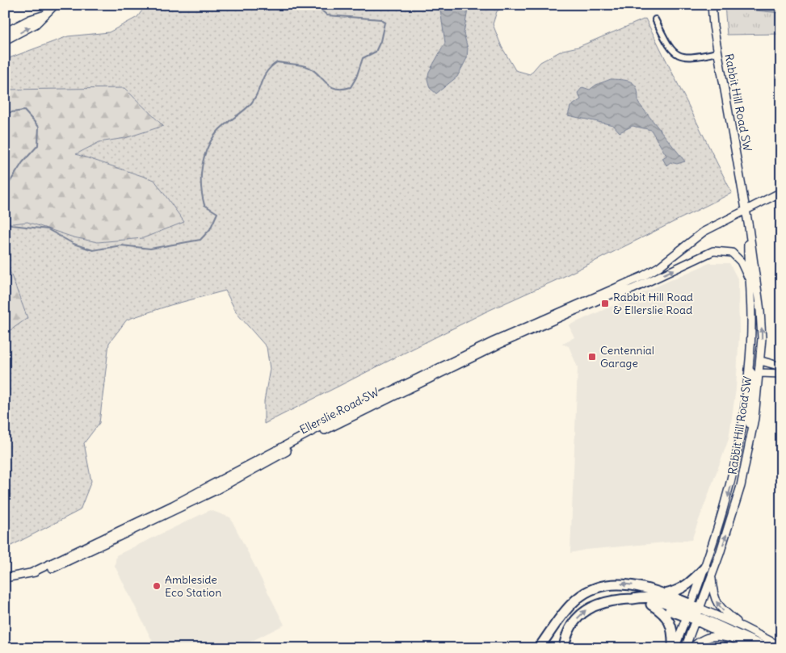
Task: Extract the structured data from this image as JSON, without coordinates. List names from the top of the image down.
{
  "streets": {
    "main road": ["Rabbit Hill Road SW", "Ellerslie Road SW"]
  },
  "crossings": [
    ["Rabbit Hill Road SW", "Ellerslie Road SW"]
  ],
  "places": {
    "transit": ["Rabbit Hill Road & Ellerslie Road", "Centennial Garage"],
    "other": ["Ambleside Eco Station"]
  }
}
